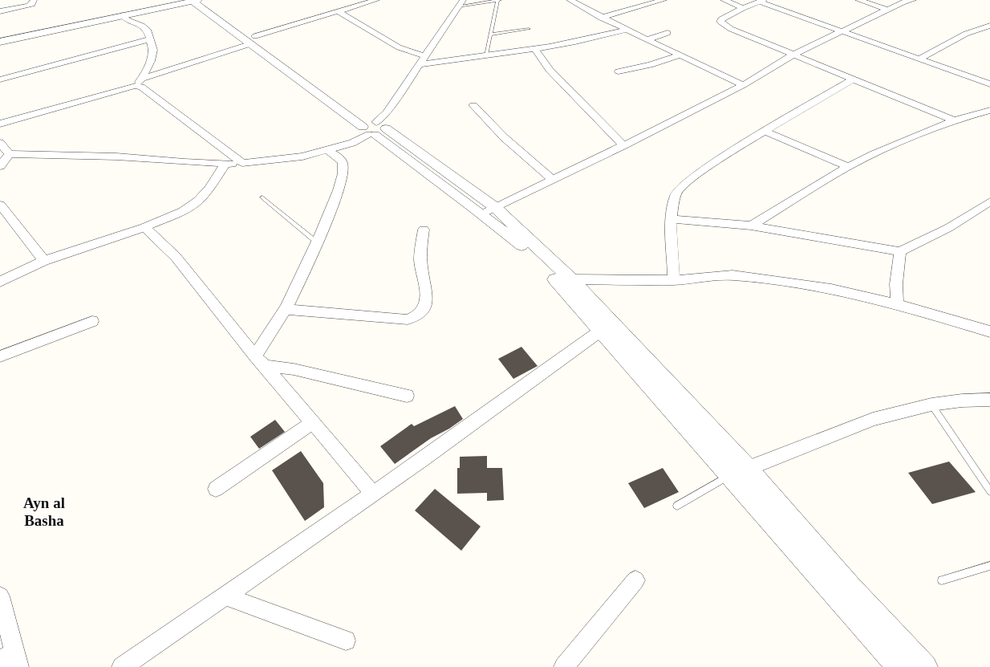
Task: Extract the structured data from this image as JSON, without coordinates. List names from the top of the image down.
{
  "districts": ["Ayn al Basha"]
}
